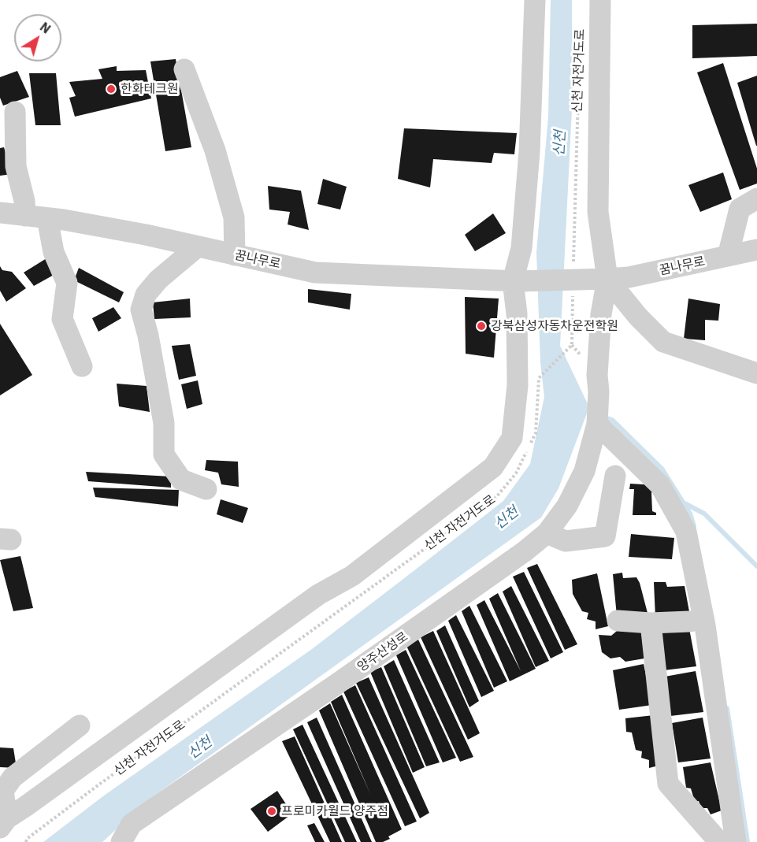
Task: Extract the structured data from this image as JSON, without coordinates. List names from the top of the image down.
{
  "streets": {
    "street": ["꿈나무로", "양주산성로"],
    "path": ["신천 자전거도로"]
  },
  "crossings": [
    ["꿈나무로", "양주산성로"]
  ],
  "water": ["신천"],
  "places": ["한화테크원", "강북삼성자동차운전학원", "프로미카월드 양주점"],
  "north": "top right"
}
